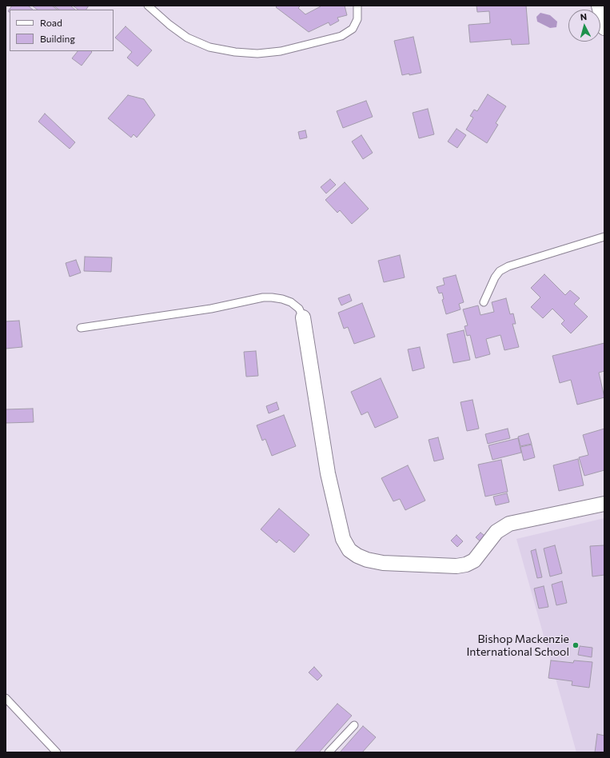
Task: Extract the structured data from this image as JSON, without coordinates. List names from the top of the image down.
{
  "places": ["Bishop Mackenzie International School"],
  "legend": ["Road", "Building"],
  "north": "top"
}
